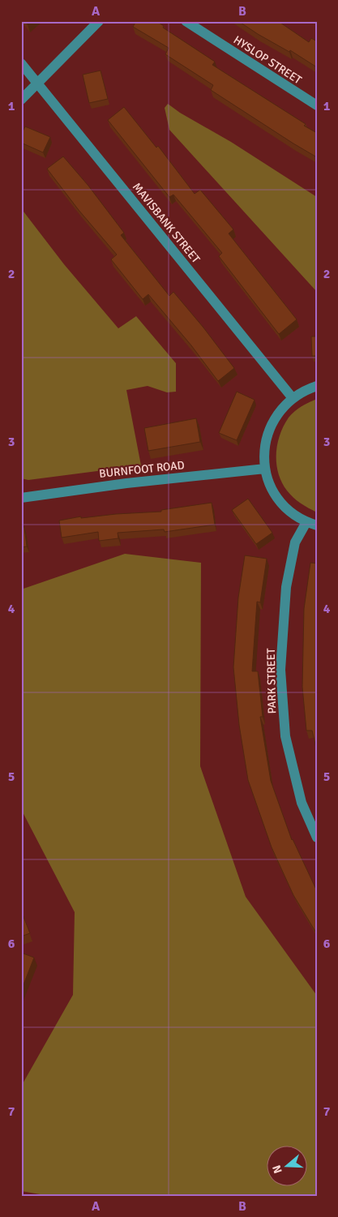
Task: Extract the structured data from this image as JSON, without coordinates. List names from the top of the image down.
{
  "streets": {
    "street": [
      "HYSLOP STREET",
      "MAVISBANK STREET",
      "BURNFOOT ROAD",
      "PARK STREET"
    ]
  },
  "north": "left",
  "grid": {
    "columns": ["A", "B"],
    "rows": [
      "1",
      "2",
      "3",
      "4",
      "5",
      "6",
      "7"
    ]
  }
}
